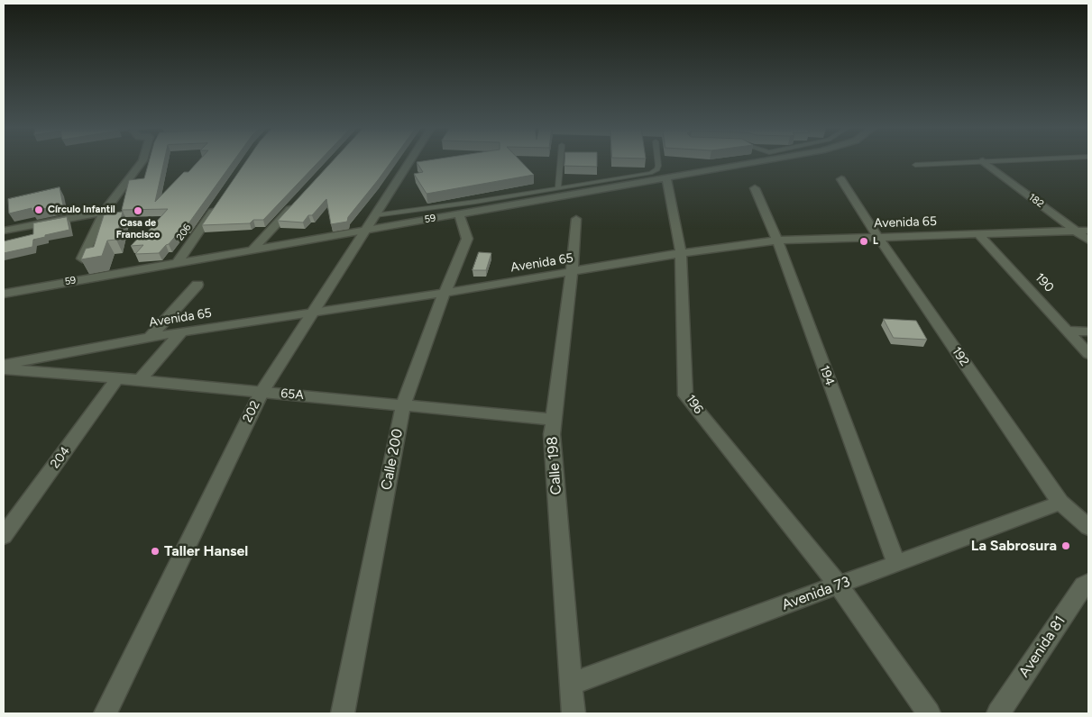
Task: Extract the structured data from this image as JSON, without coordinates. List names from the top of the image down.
{
  "streets": {
    "street": [
      "182",
      "59",
      "Avenida 65",
      "206",
      "190",
      "192",
      "194",
      "65A",
      "196",
      "202",
      "204",
      "Calle 200",
      "Calle 198",
      "Avenida 73",
      "Avenida 81"
    ]
  },
  "crossings": [
    ["182", "Avenida 65"],
    ["59", "206"],
    ["59", "196"],
    ["59", "202"],
    ["59", "Calle 200"],
    ["Avenida 65", "190"],
    ["Avenida 65", "192"],
    ["Avenida 65", "194"],
    ["Avenida 65", "196"],
    ["Avenida 65", "202"],
    ["Avenida 65", "Calle 200"],
    ["Avenida 65", "Calle 198"],
    ["192", "Avenida 73"],
    ["194", "Avenida 73"],
    ["65A", "202"],
    ["65A", "204"],
    ["65A", "Calle 200"],
    ["65A", "Calle 198"],
    ["196", "Avenida 73"],
    ["Calle 198", "Avenida 73"]
  ],
  "places": [
    "Círculo Infantil",
    "Casa de Francisco",
    "L",
    "La Sabrosura",
    "Taller Hansel"
  ]
}
